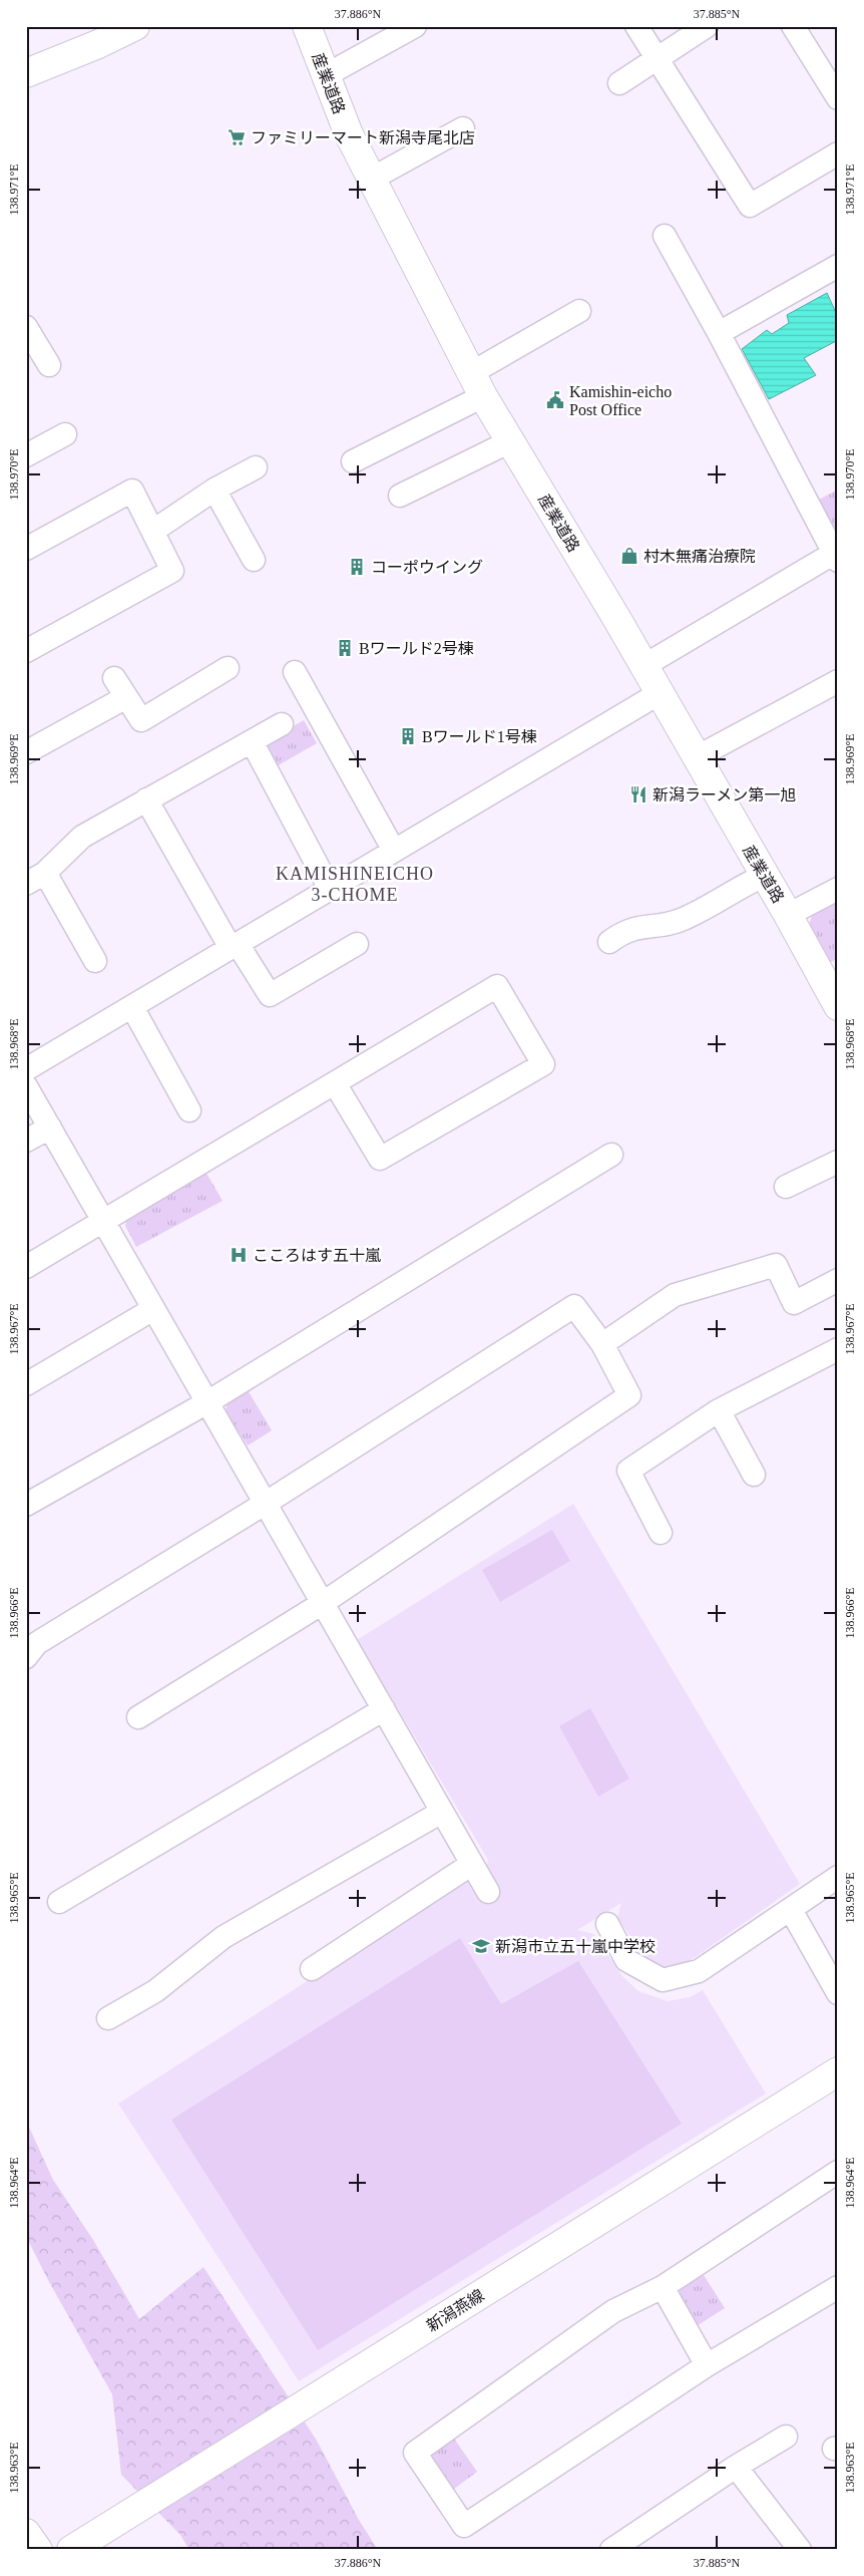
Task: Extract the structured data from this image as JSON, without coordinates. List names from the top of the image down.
{
  "streets": {
    "main road": ["産業道路", "新潟燕線"]
  },
  "districts": ["KAMISHINEICHO 3-CHOME"],
  "places": {
    "supermarket": ["ファミリーマート新潟寺尾北店"],
    "public building": ["Kamishin-eicho Post Office"],
    "shop": ["村木無痛治療院"],
    "building": ["コーポウイング", "Bワールド2号棟", "Bワールド1号棟"],
    "restaurant": ["新潟ラーメン第一旭"],
    "hospital": ["こころはす五十嵐"],
    "school or university": ["新潟市立五十嵐中学校"]
  },
  "coordinates": [
    "37.886°N",
    "37.885°N",
    "138.971°E",
    "138.970°E",
    "138.969°E",
    "138.968°E",
    "138.967°E",
    "138.966°E",
    "138.965°E",
    "138.964°E",
    "138.963°E"
  ]
}
